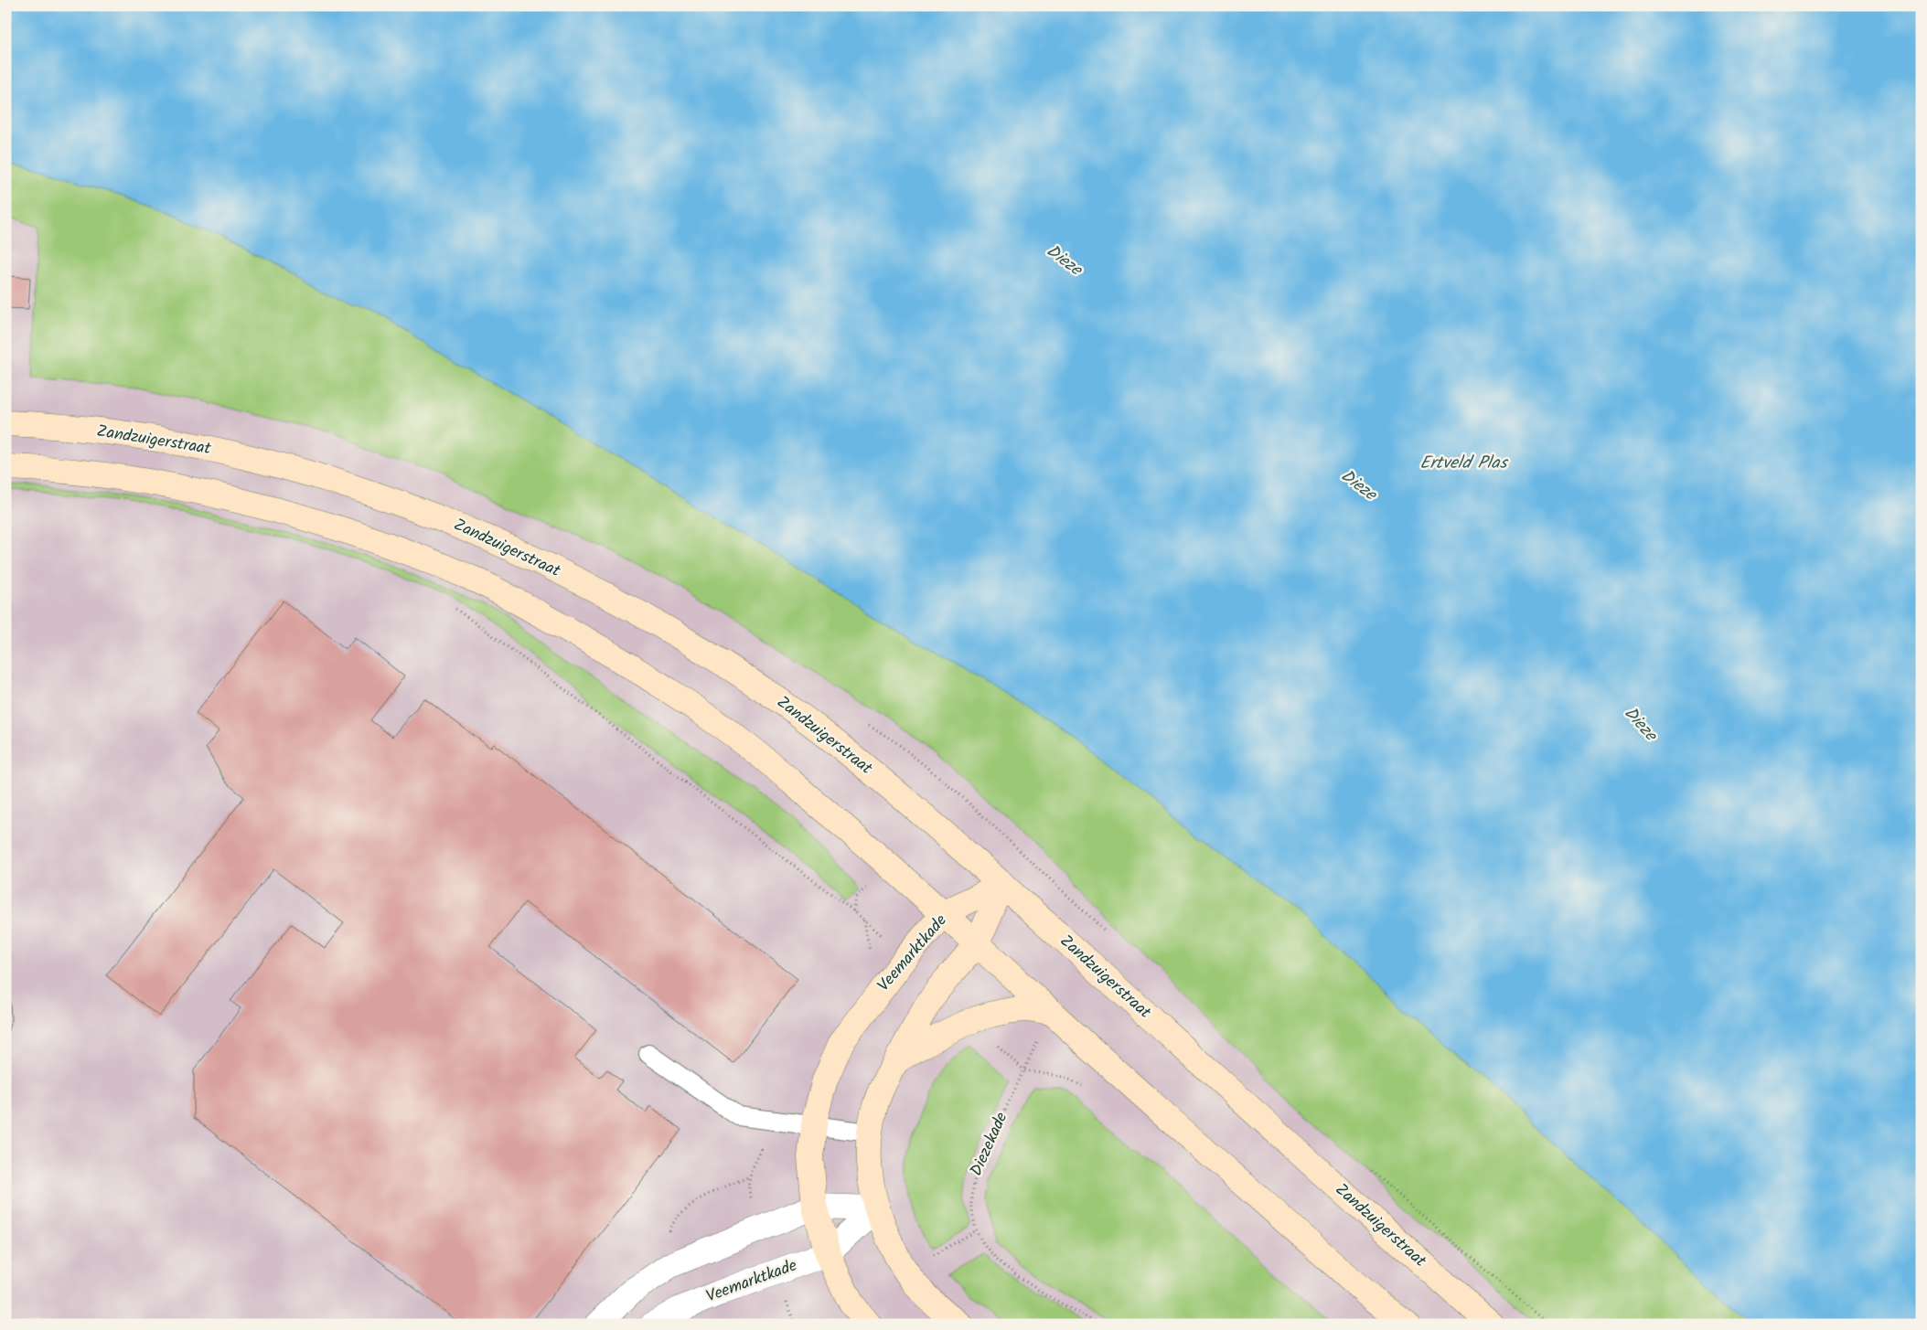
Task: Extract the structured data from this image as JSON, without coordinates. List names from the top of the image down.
{
  "streets": {
    "main road": ["Zandzuigerstraat", "Veemarktkade"],
    "path": ["Diezekade"]
  },
  "crossings": [
    ["Zandzuigerstraat", "Veemarktkade"]
  ],
  "water": ["Dieze", "Ertveld Plas"]
}
